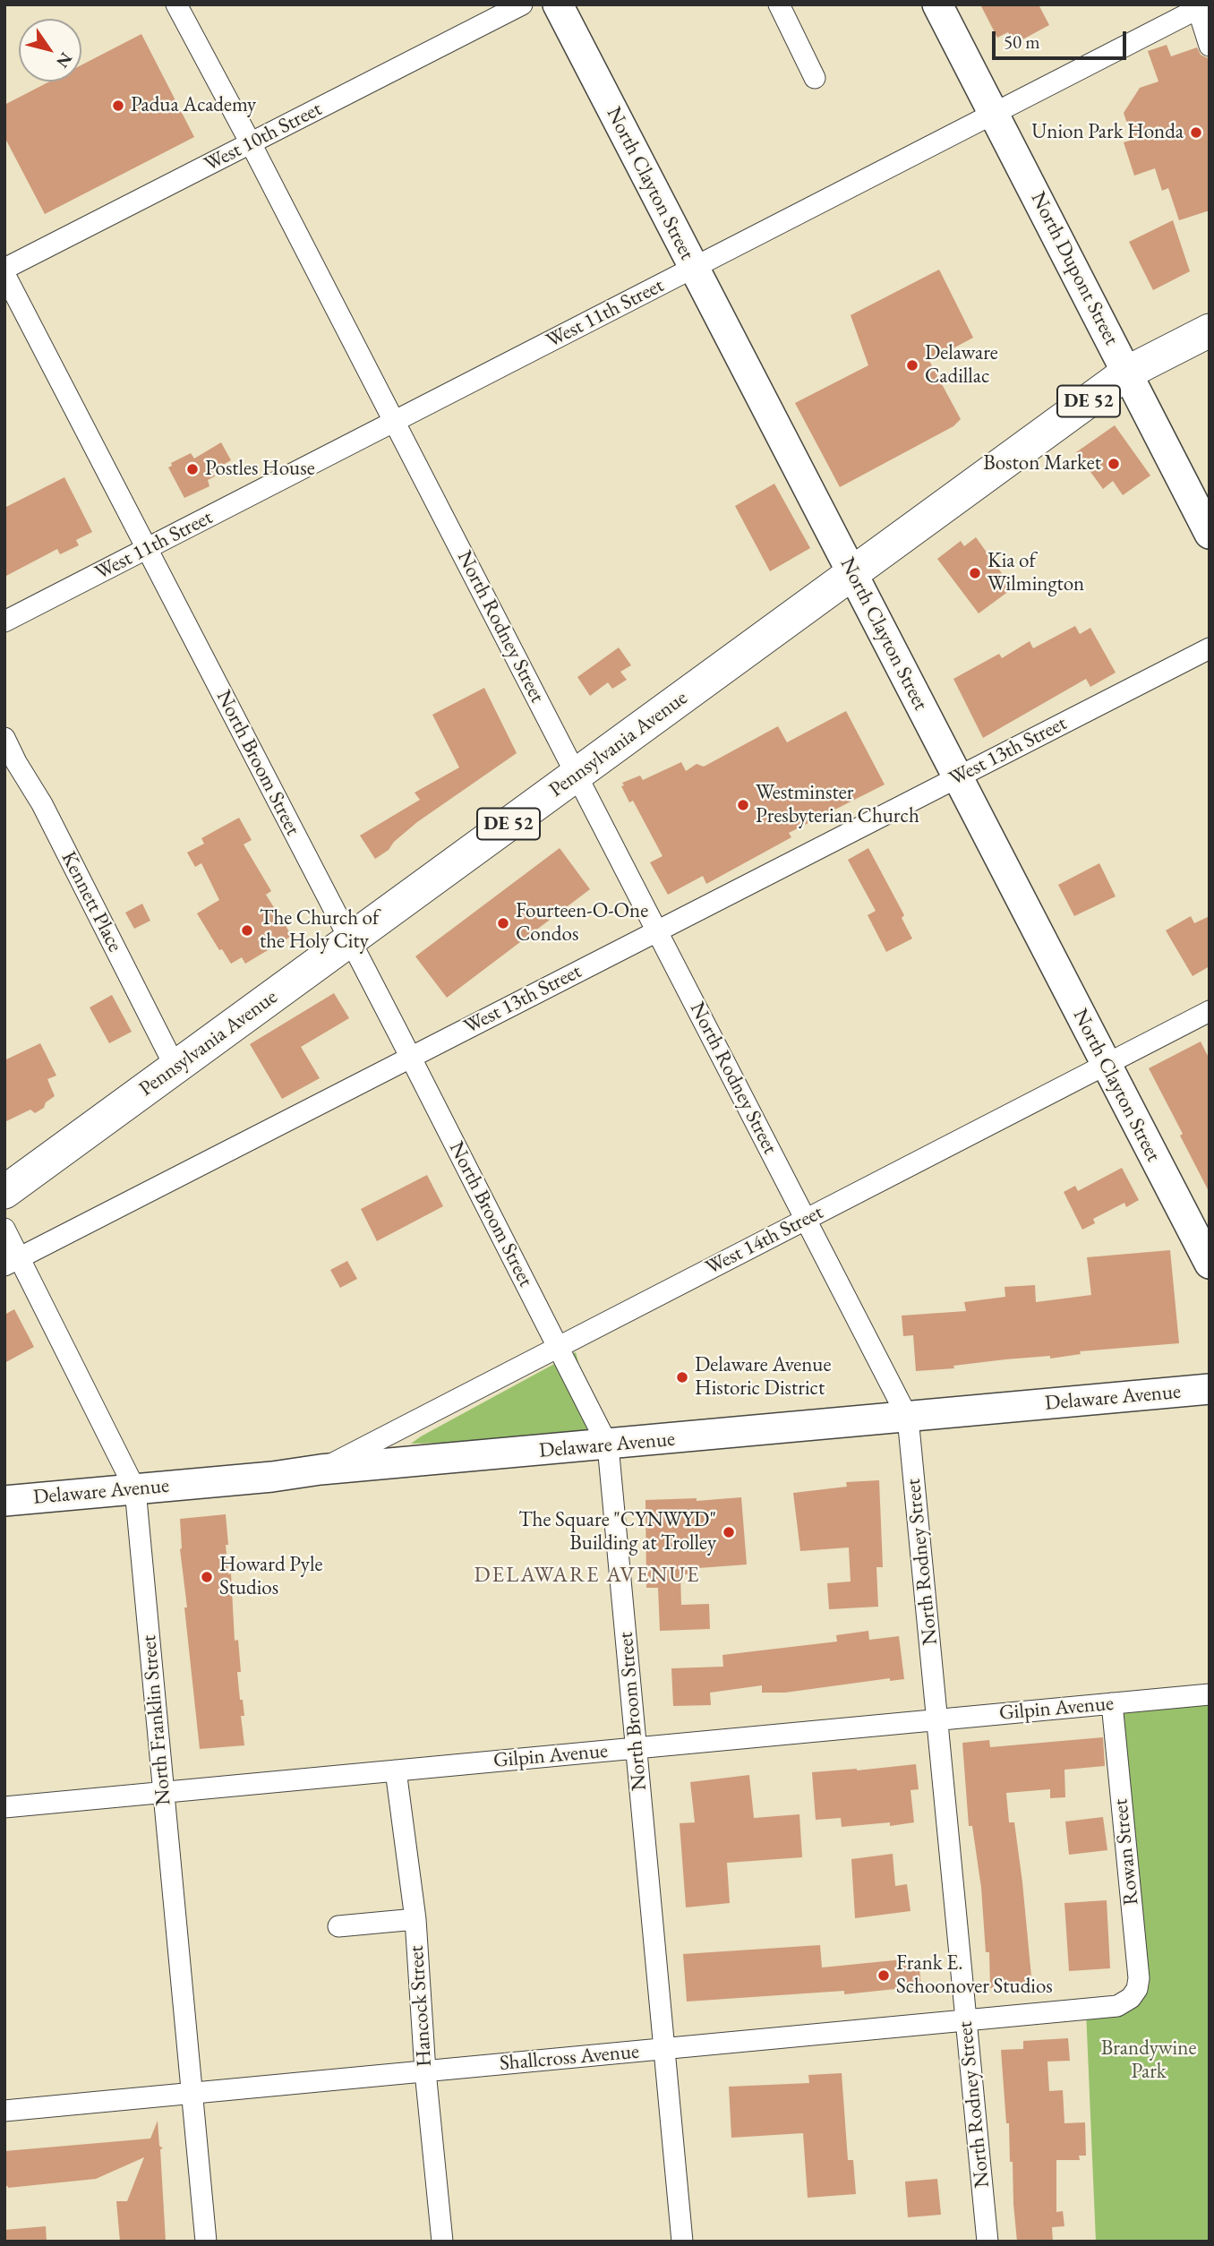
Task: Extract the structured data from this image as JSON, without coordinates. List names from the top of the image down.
{
  "streets": {
    "main road": ["DE 52", "Pennsylvania Avenue"],
    "street": [
      "West 10th Street",
      "North Clayton Street",
      "North Dupont Street",
      "West 11th Street",
      "North Rodney Street",
      "West 13th Street",
      "North Broom Street",
      "Kennett Place",
      "West 14th Street",
      "Delaware Avenue",
      "Gilpin Avenue",
      "North Franklin Street",
      "Rowan Street",
      "Hancock Street",
      "Shallcross Avenue"
    ]
  },
  "crossings": [
    ["West 10th Street", "North Rodney Street"],
    ["North Clayton Street", "West 11th Street"],
    ["North Clayton Street", "Pennsylvania Avenue"],
    ["North Clayton Street", "West 13th Street"],
    ["North Clayton Street", "West 14th Street"],
    ["North Dupont Street", "West 11th Street"],
    ["North Dupont Street", "Pennsylvania Avenue"],
    ["West 11th Street", "North Rodney Street"],
    ["West 11th Street", "North Broom Street"],
    ["North Rodney Street", "Pennsylvania Avenue"],
    ["North Rodney Street", "West 13th Street"],
    ["North Rodney Street", "West 14th Street"],
    ["North Rodney Street", "Delaware Avenue"],
    ["North Rodney Street", "Gilpin Avenue"],
    ["North Rodney Street", "Shallcross Avenue"],
    ["Pennsylvania Avenue", "North Broom Street"],
    ["Pennsylvania Avenue", "Kennett Place"],
    ["West 13th Street", "North Broom Street"],
    ["West 13th Street", "North Franklin Street"],
    ["North Broom Street", "West 14th Street"],
    ["North Broom Street", "Delaware Avenue"],
    ["North Broom Street", "Gilpin Avenue"],
    ["North Broom Street", "Shallcross Avenue"],
    ["West 14th Street", "Delaware Avenue"],
    ["Delaware Avenue", "North Franklin Street"],
    ["Gilpin Avenue", "North Franklin Street"],
    ["Gilpin Avenue", "Rowan Street"],
    ["Gilpin Avenue", "Hancock Street"],
    ["North Franklin Street", "Shallcross Avenue"],
    ["Rowan Street", "Shallcross Avenue"],
    ["Hancock Street", "Shallcross Avenue"]
  ],
  "districts": ["DELAWARE AVENUE"],
  "parks": ["Brandywine Park"],
  "places": [
    "Padua Academy",
    "Union Park Honda",
    "Delaware Cadillac",
    "Boston Market",
    "Postles House",
    "Kia of Wilmington",
    "Westminster Presbyterian Church",
    "Fourteen-O-One Condos",
    "The Church of the Holy City",
    "Delaware Avenue Historic District",
    "The Square \"CYNWYD\" Building at Trolley",
    "Howard Pyle Studios",
    "Frank E. Schoonover Studios"
  ],
  "scale_bar": "50 m",
  "north": "bottom right"
}
